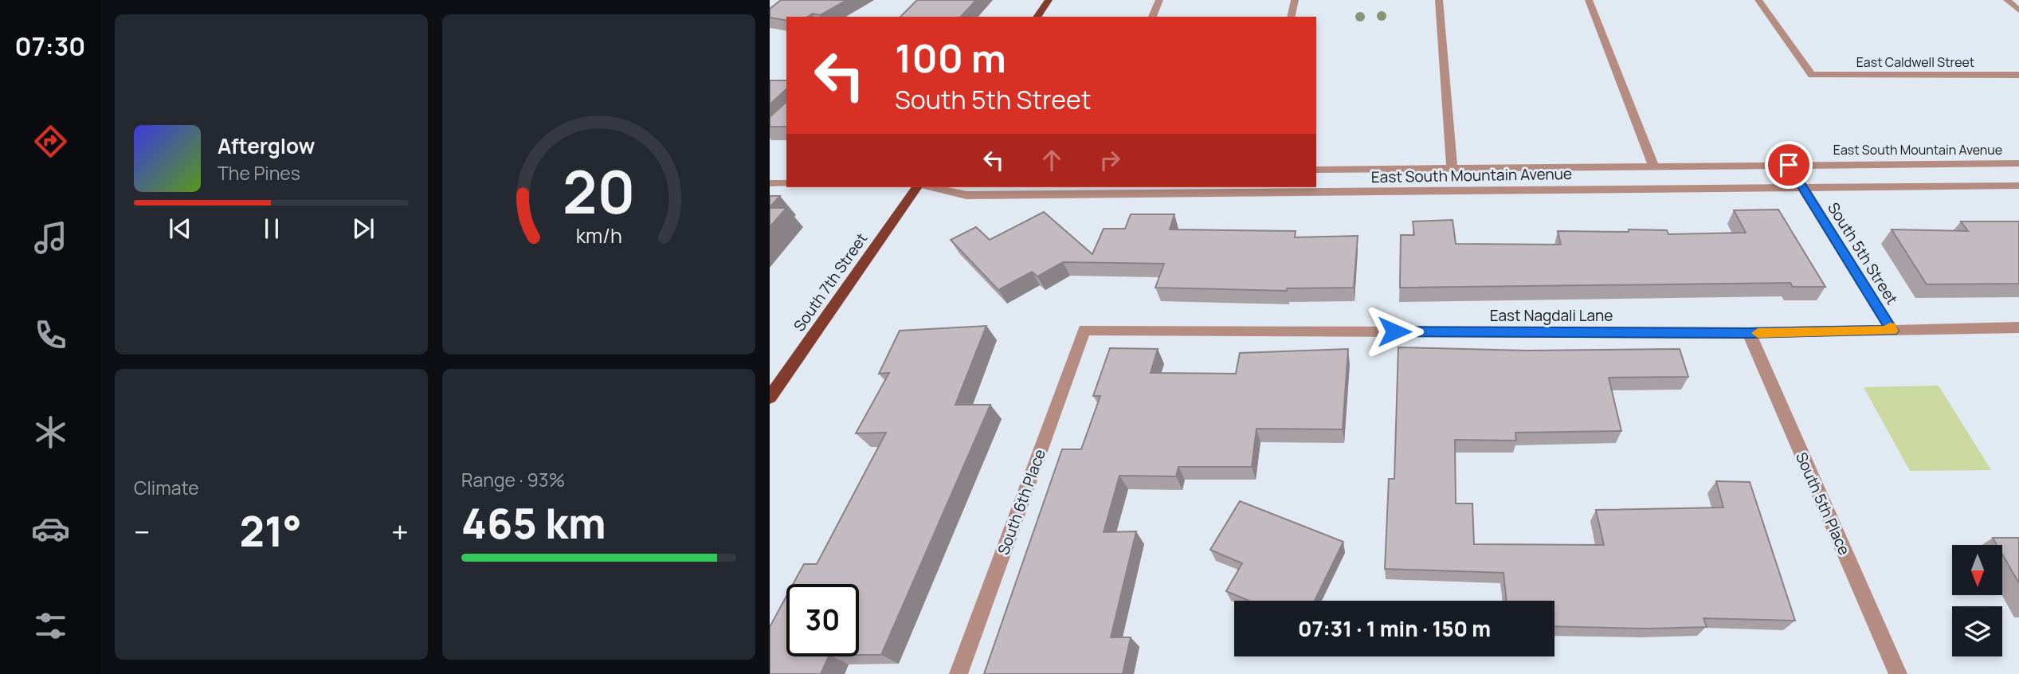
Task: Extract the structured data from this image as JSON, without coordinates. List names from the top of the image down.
{
  "streets": {
    "main road": ["South 7th Street"],
    "street": [
      "East Caldwell Street",
      "East South Mountain Avenue",
      "South 5th Street",
      "East Nagdali Lane",
      "South 6th Place",
      "South 5th Place"
    ]
  },
  "crossings": [
    ["East South Mountain Avenue", "South 5th Street"],
    ["South 5th Street", "East Nagdali Lane"],
    ["East Nagdali Lane", "South 6th Place"],
    ["East Nagdali Lane", "South 5th Place"]
  ],
  "north": "bottom",
  "page": {
    "tabs": "07:30",
    "turn": ["100 m", "South 5th Street"],
    "song": ["Afterglow", "The Pines"],
    "tile": [
      "Climate",
      ["Range · 93%", "465 km"]
    ],
    "heat": ["−", "21°", "+"],
    "limit": "30",
    "trip": "07:31 · 1 min · 150 m",
    "gauge": ["20", "km/h"]
  }
}
